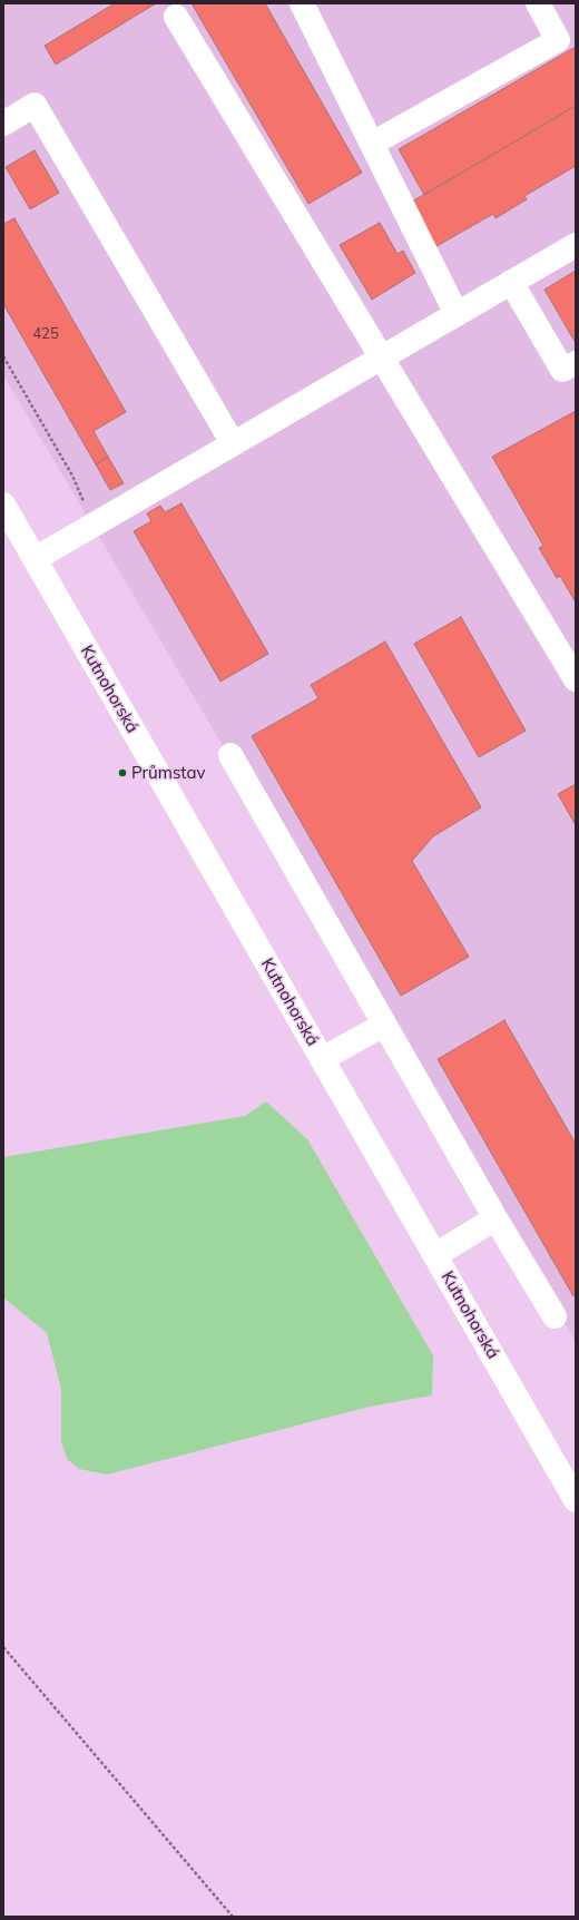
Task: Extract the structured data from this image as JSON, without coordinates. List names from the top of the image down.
{
  "streets": {
    "main road": ["Kutnohorská"]
  },
  "places": ["Průmstav"],
  "house_numbers": ["425"]
}
